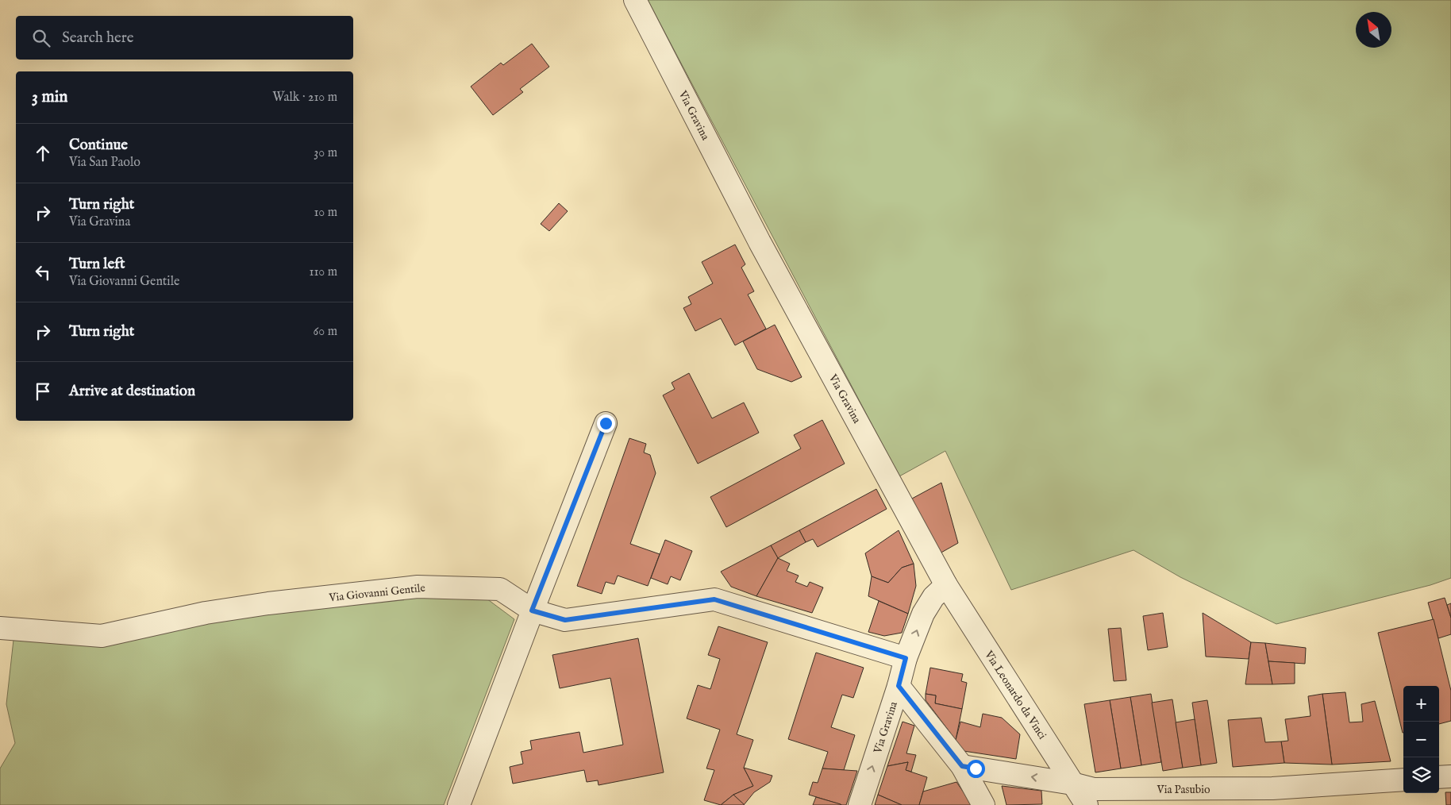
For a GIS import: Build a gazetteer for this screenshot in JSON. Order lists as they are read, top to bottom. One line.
{"streets":{"street":["Via Gravina","Via Giovanni Gentile","Via Leonardo da Vinci","Via Pasubio"]},"crossings":[["Via Gravina","Via Giovanni Gentile"],["Via Gravina","Via Leonardo da Vinci"],["Via Leonardo da Vinci","Via Pasubio"]],"north":"top left","page":{"search":"Search here","heading":["3 min","Walk · 210 m"],"list":[["Continue","Via San Paolo","30 m"],["Turn right","Via Gravina","10 m"],["Turn left","Via Giovanni Gentile","110 m"],["Turn right","60 m"],"Arrive at destination"],"map_buttons":["+","−"]}}
